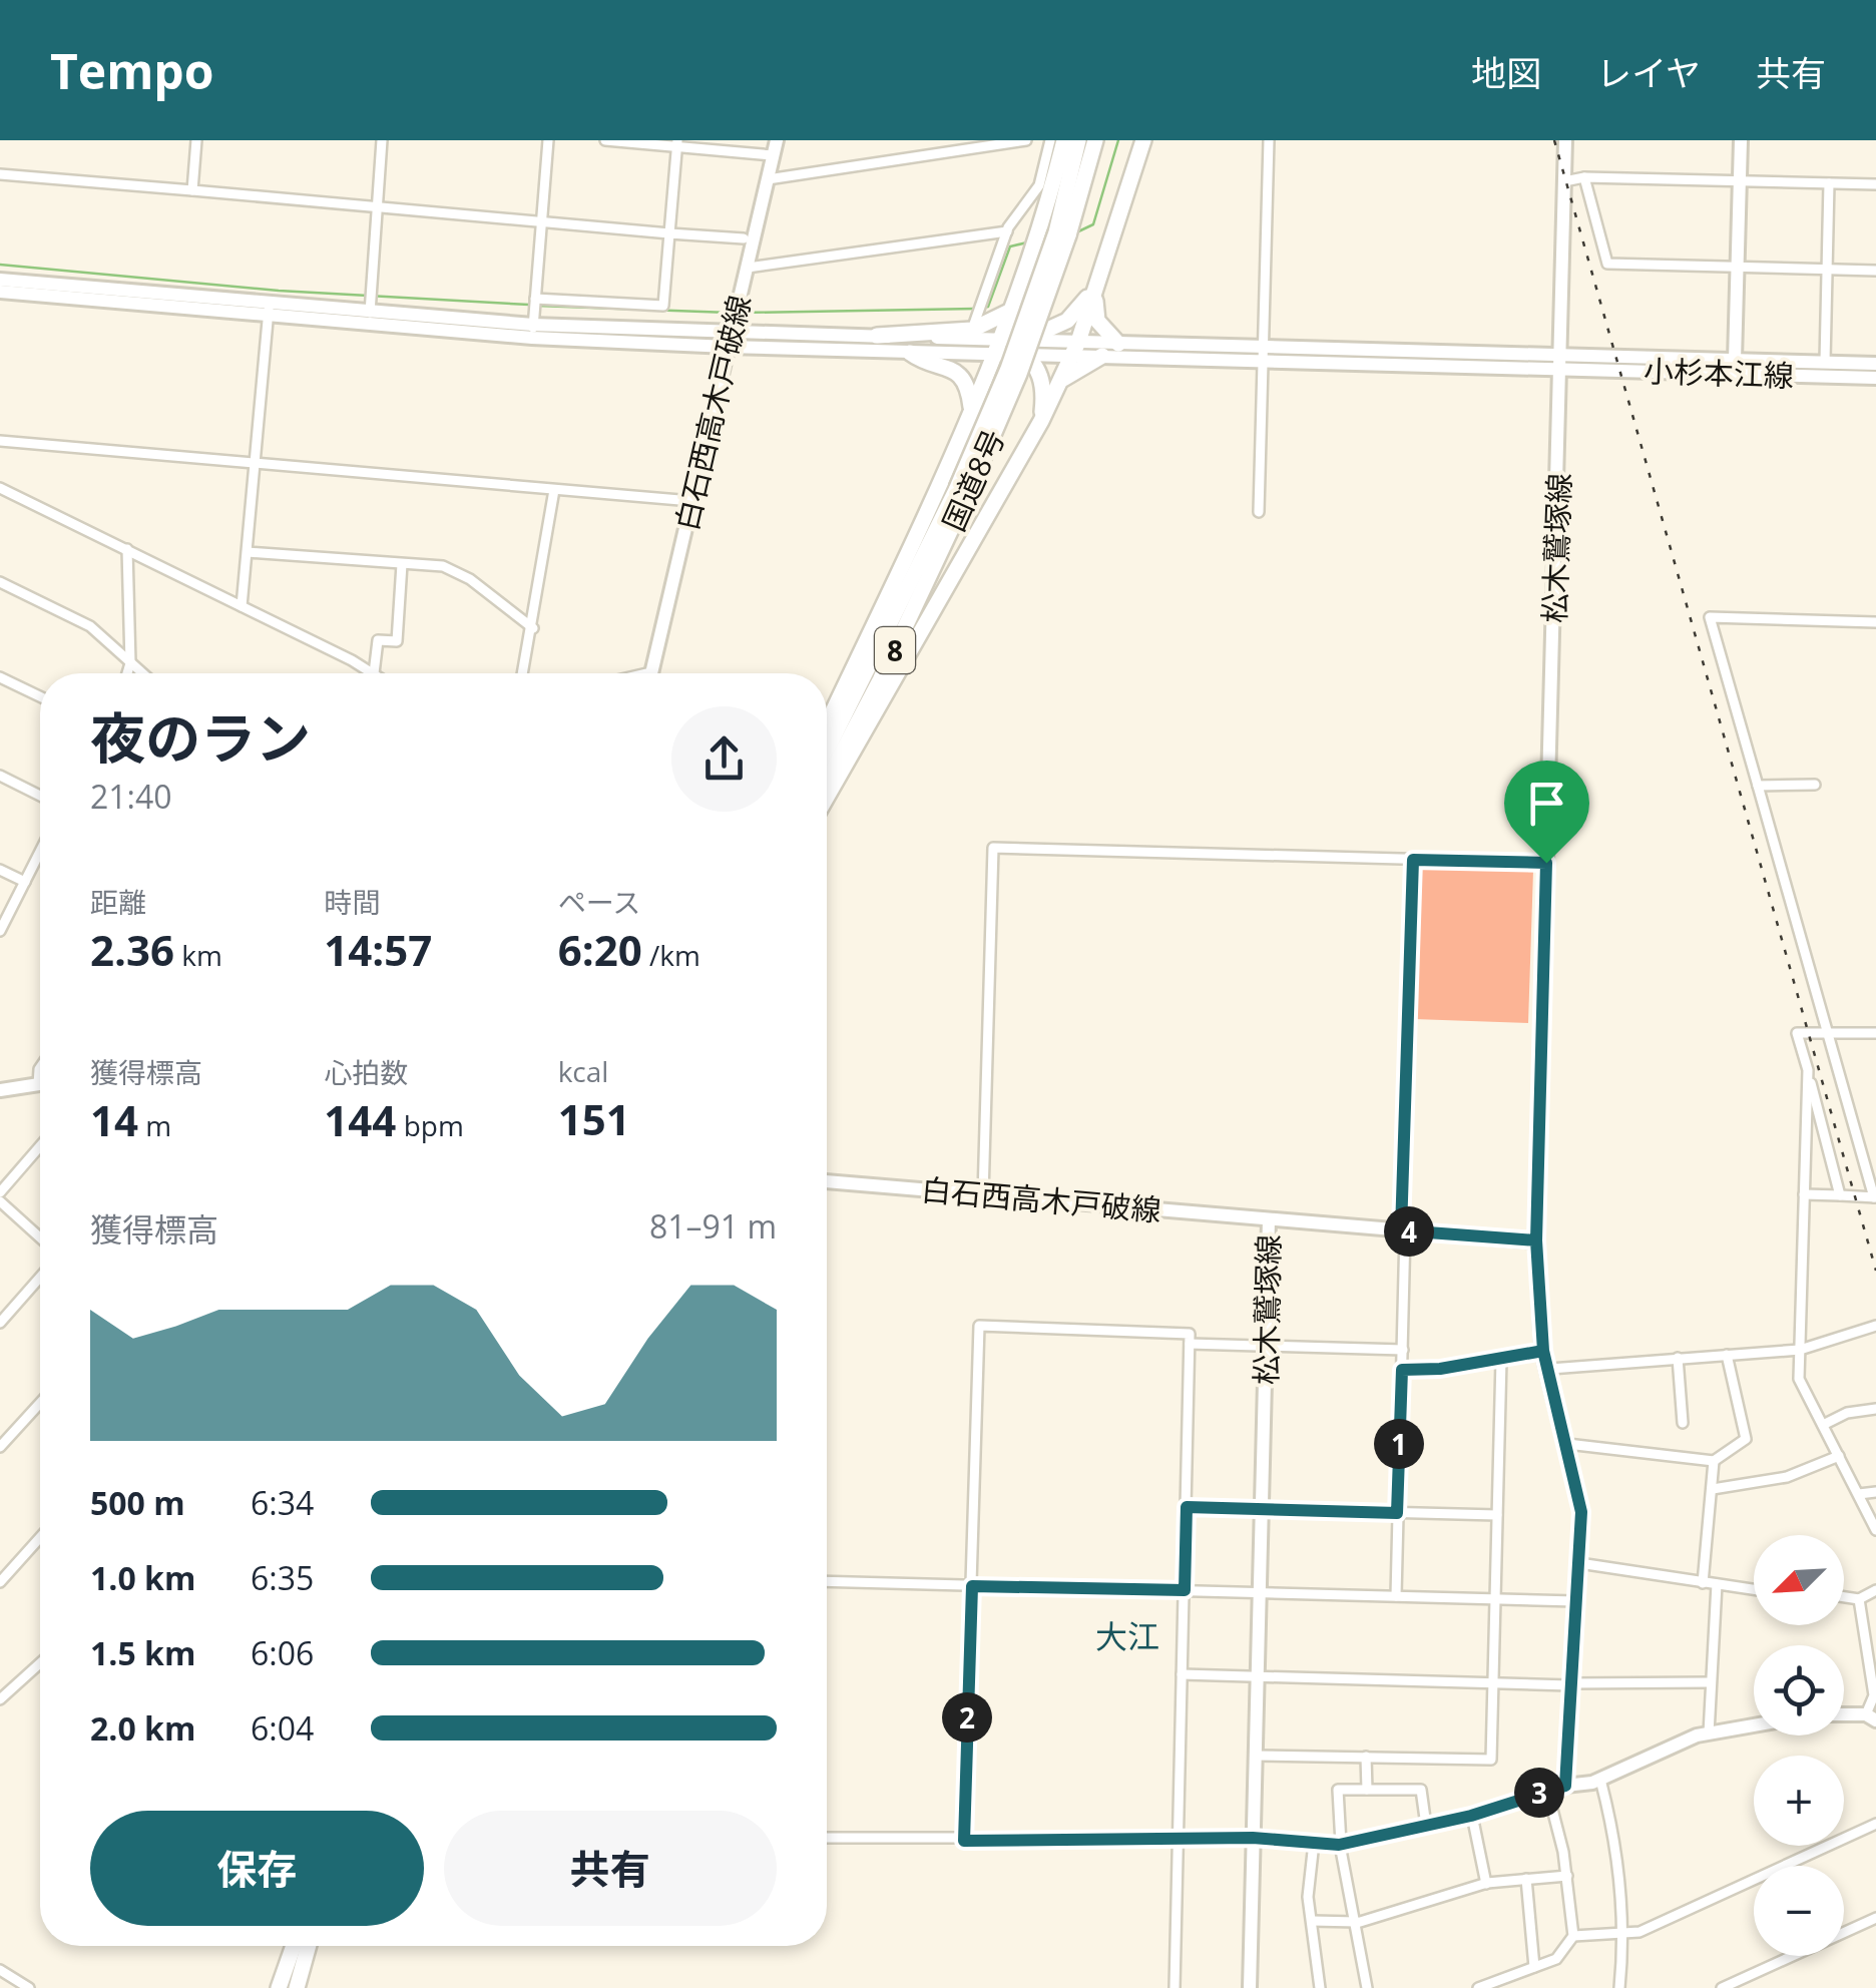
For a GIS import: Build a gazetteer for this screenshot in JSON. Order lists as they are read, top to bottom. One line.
{"streets":{"highway":["国道8号","8"],"main road":["小杉本江線","白石西高木戸破線","松木鷲塚線"]},"crossings":[["小杉本江線","松木鷲塚線"],["白石西高木戸破線","松木鷲塚線"]],"districts":["大江"],"north":"bottom left","page":{"header":"Tempo","nav":["地図","レイヤ","共有"],"heading":["夜のラン","21:40"],"stats":[["距離","2.36 km"],["時間","14:57"],["ペース","6:20 /km"],["獲得標高","14 m"],["心拍数","144 bpm"],["kcal","151"]],"chart":["獲得標高","81–91 m"],"pins":["4","1","2","3"],"list":[{"name":"500 m","note":"6:34"},{"name":"1.0 km","note":"6:35"},{"name":"1.5 km","note":"6:06"},{"name":"2.0 km","note":"6:04"}],"map_buttons":["+","−"],"buttons":["保存","共有"]}}
